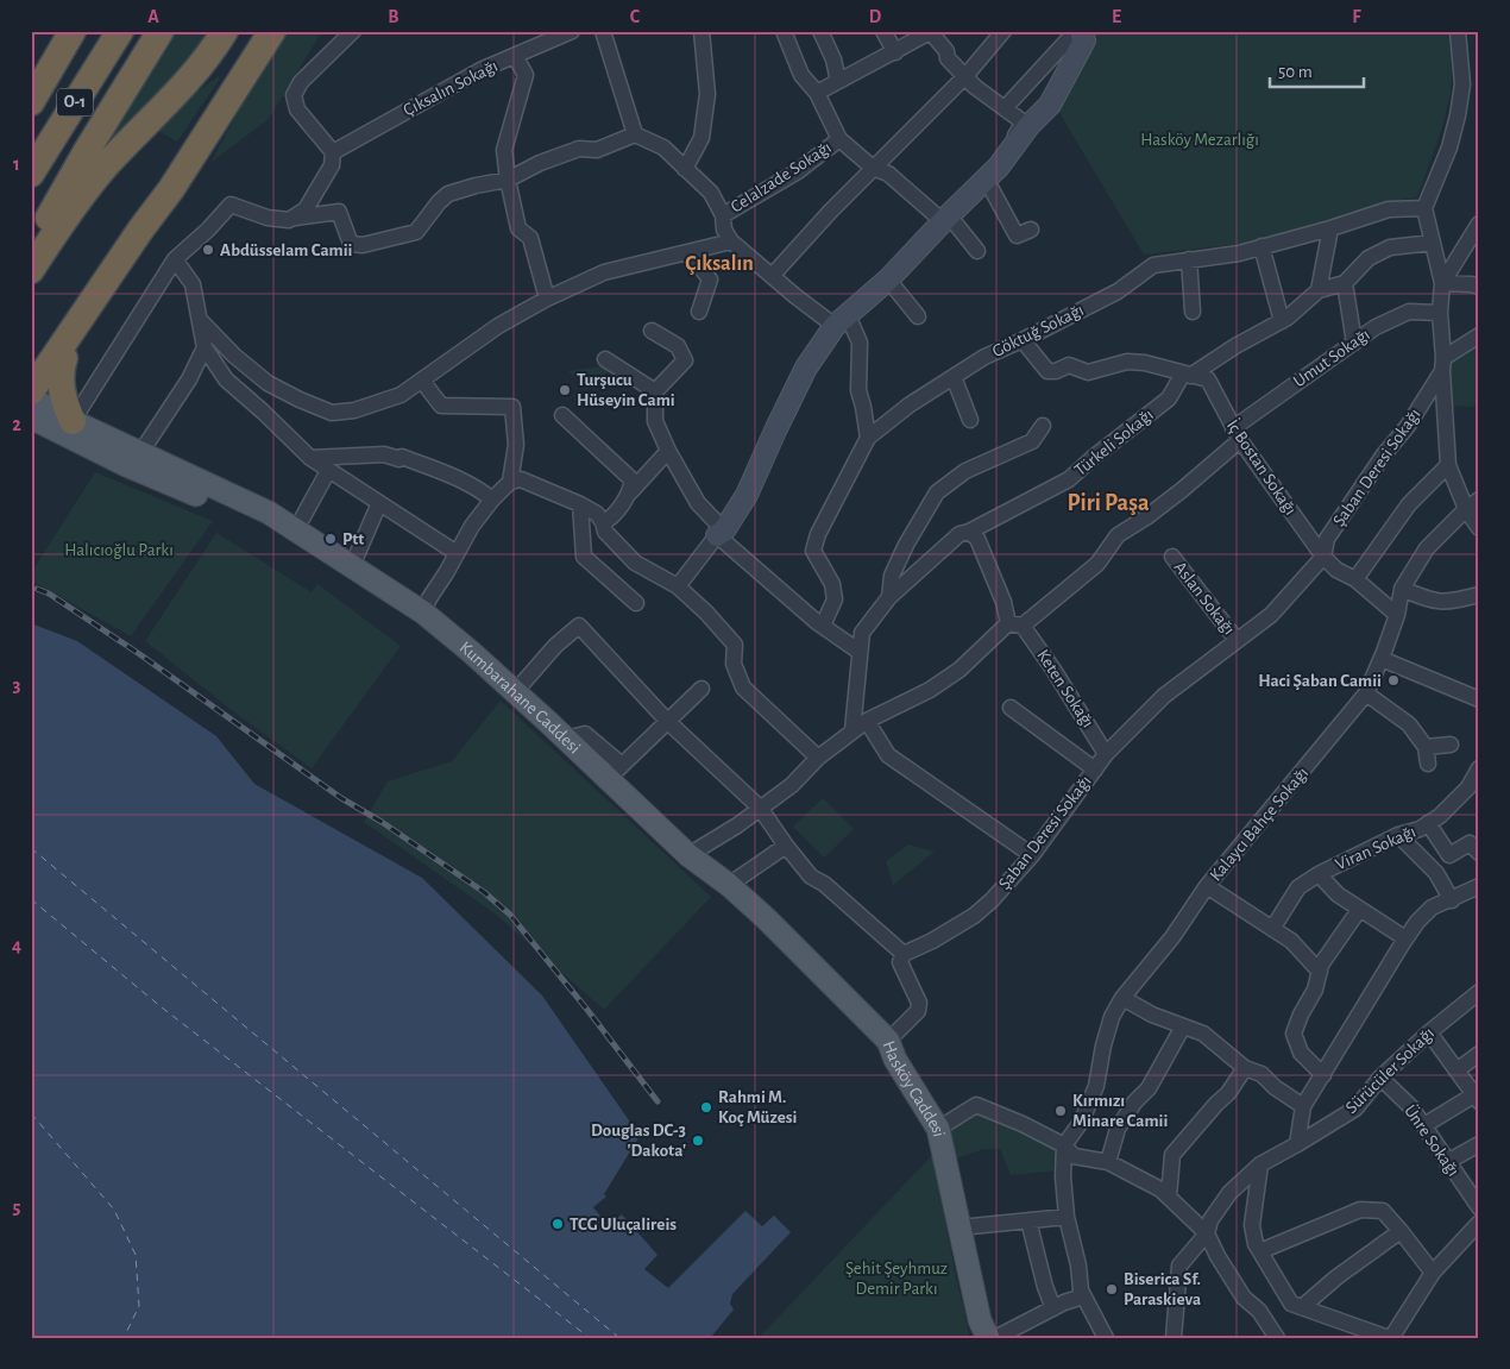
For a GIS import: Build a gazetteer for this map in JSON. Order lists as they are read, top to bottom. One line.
{"streets":{"highway":["O-1"],"main road":["Kumbarahane Caddesi","Hasköy Caddesi"],"street":["Çıksalın Sokağı","Celalzade Sokağı","Göktuğ Sokağı","Umut Sokağı","Türkeli Sokağı","İç Bostan Sokağı","Şaban Deresi Sokağı","Aslan Sokağı","Keten Sokağı","Kalaycı Bahçe Sokağı","Viran Sokağı","Sürücüler Sokağı","Ünre Sokağı"]},"crossings":[["Göktuğ Sokağı","İç Bostan Sokağı"],["Umut Sokağı","Türkeli Sokağı"],["Umut Sokağı","İç Bostan Sokağı"],["Umut Sokağı","Keten Sokağı"],["Umut Sokağı","Kumbarahane Caddesi"],["Türkeli Sokağı","İç Bostan Sokağı"],["Türkeli Sokağı","Keten Sokağı"],["İç Bostan Sokağı","Şaban Deresi Sokağı"],["İç Bostan Sokağı","Kalaycı Bahçe Sokağı"],["Şaban Deresi Sokağı","Aslan Sokağı"],["Şaban Deresi Sokağı","Keten Sokağı"],["Kumbarahane Caddesi","Hasköy Caddesi"],["Sürücüler Sokağı","Ünre Sokağı"]],"districts":["Çıksalın","Piri Paşa"],"parks":["Hasköy Mezarlığı","Halıcıoğlu Parkı","Şehit Şeyhmuz Demir Parkı"],"places":["Abdüsselam Camii","Turşucu Hüseyin Cami","Ptt","Haci Şaban Camii","Rahmi M. Koç Müzesi","Kırmızı Minare Camii","Douglas DC-3 'Dakota'","TCG Uluçalireis","Biserica Sf. Paraskieva"],"scale_bar":"50 m","grid":{"columns":["A","B","C","D","E","F"],"rows":["1","2","3","4","5"]}}
